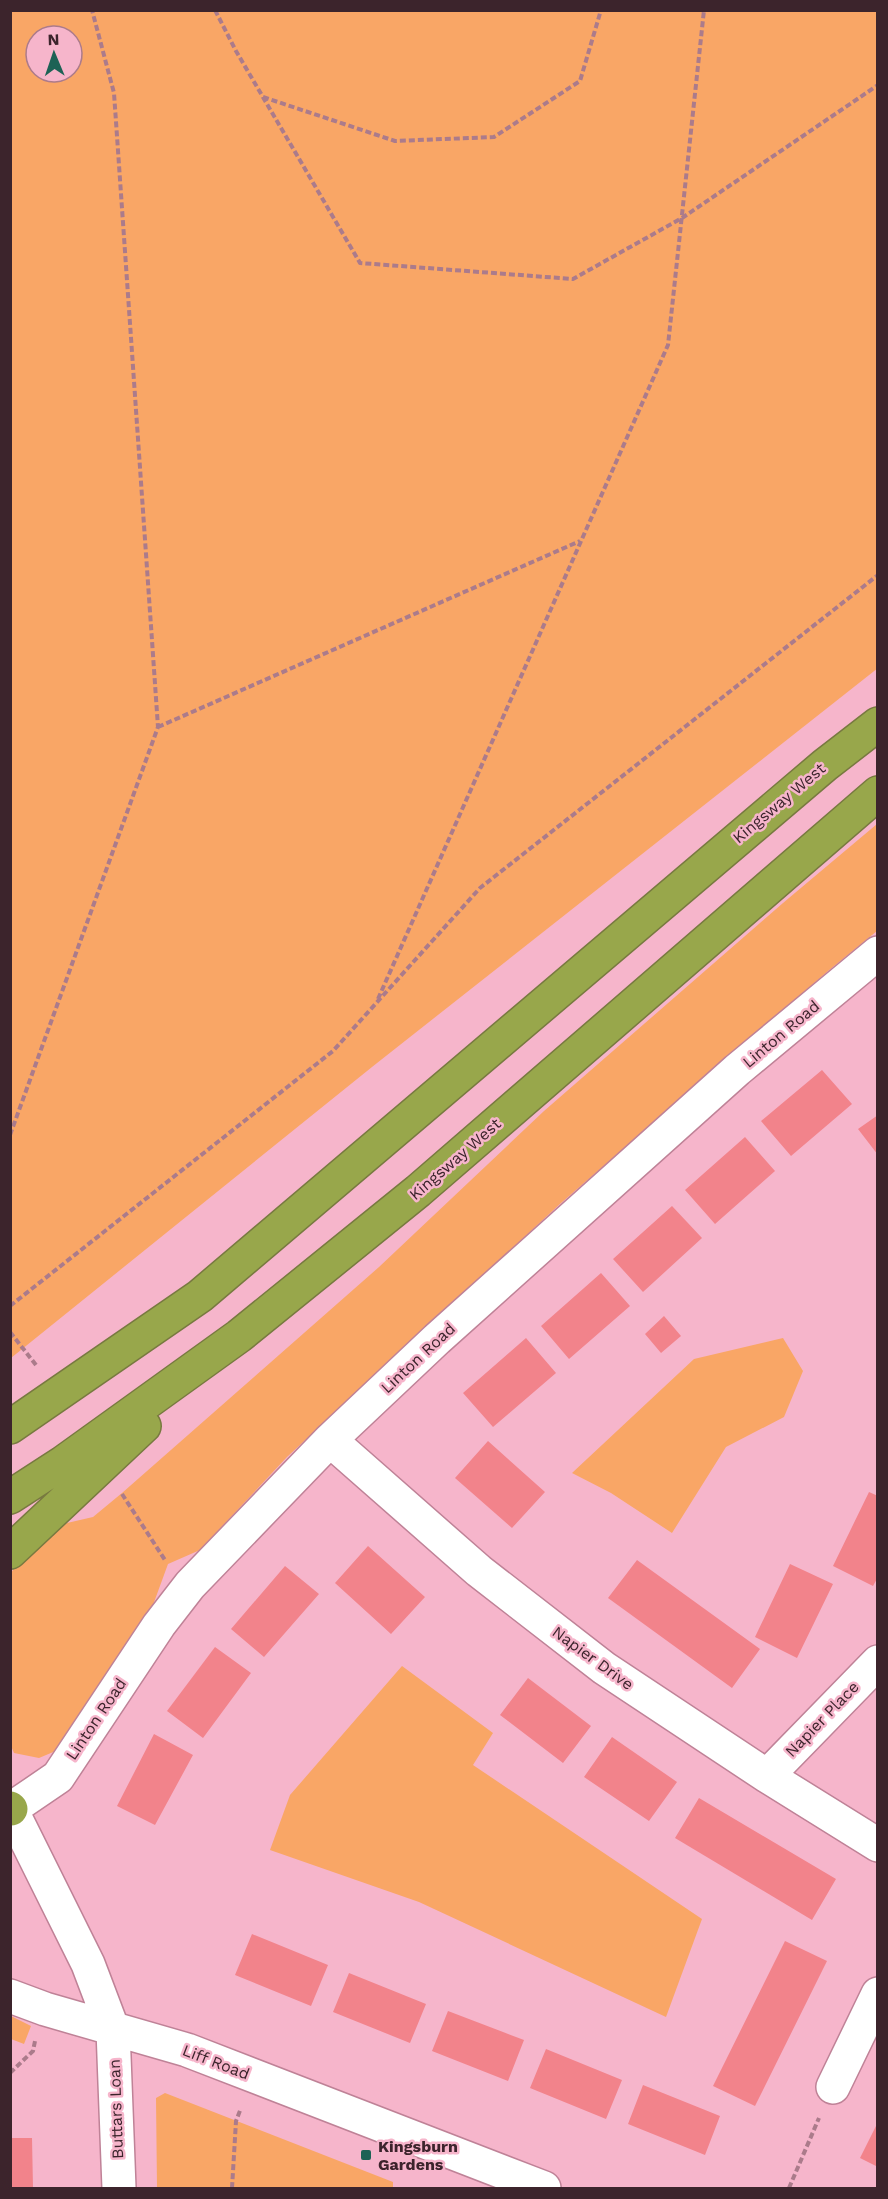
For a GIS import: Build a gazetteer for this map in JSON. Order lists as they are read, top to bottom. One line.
{"streets":{"highway":["Kingsway West"],"street":["Linton Road","Napier Drive","Napier Place","Liff Road","Buttars Loan"]},"crossings":[["Linton Road","Napier Drive"],["Napier Drive","Napier Place"],["Liff Road","Buttars Loan"]],"places":{"transit":["Kingsburn Gardens"]},"north":"top"}
